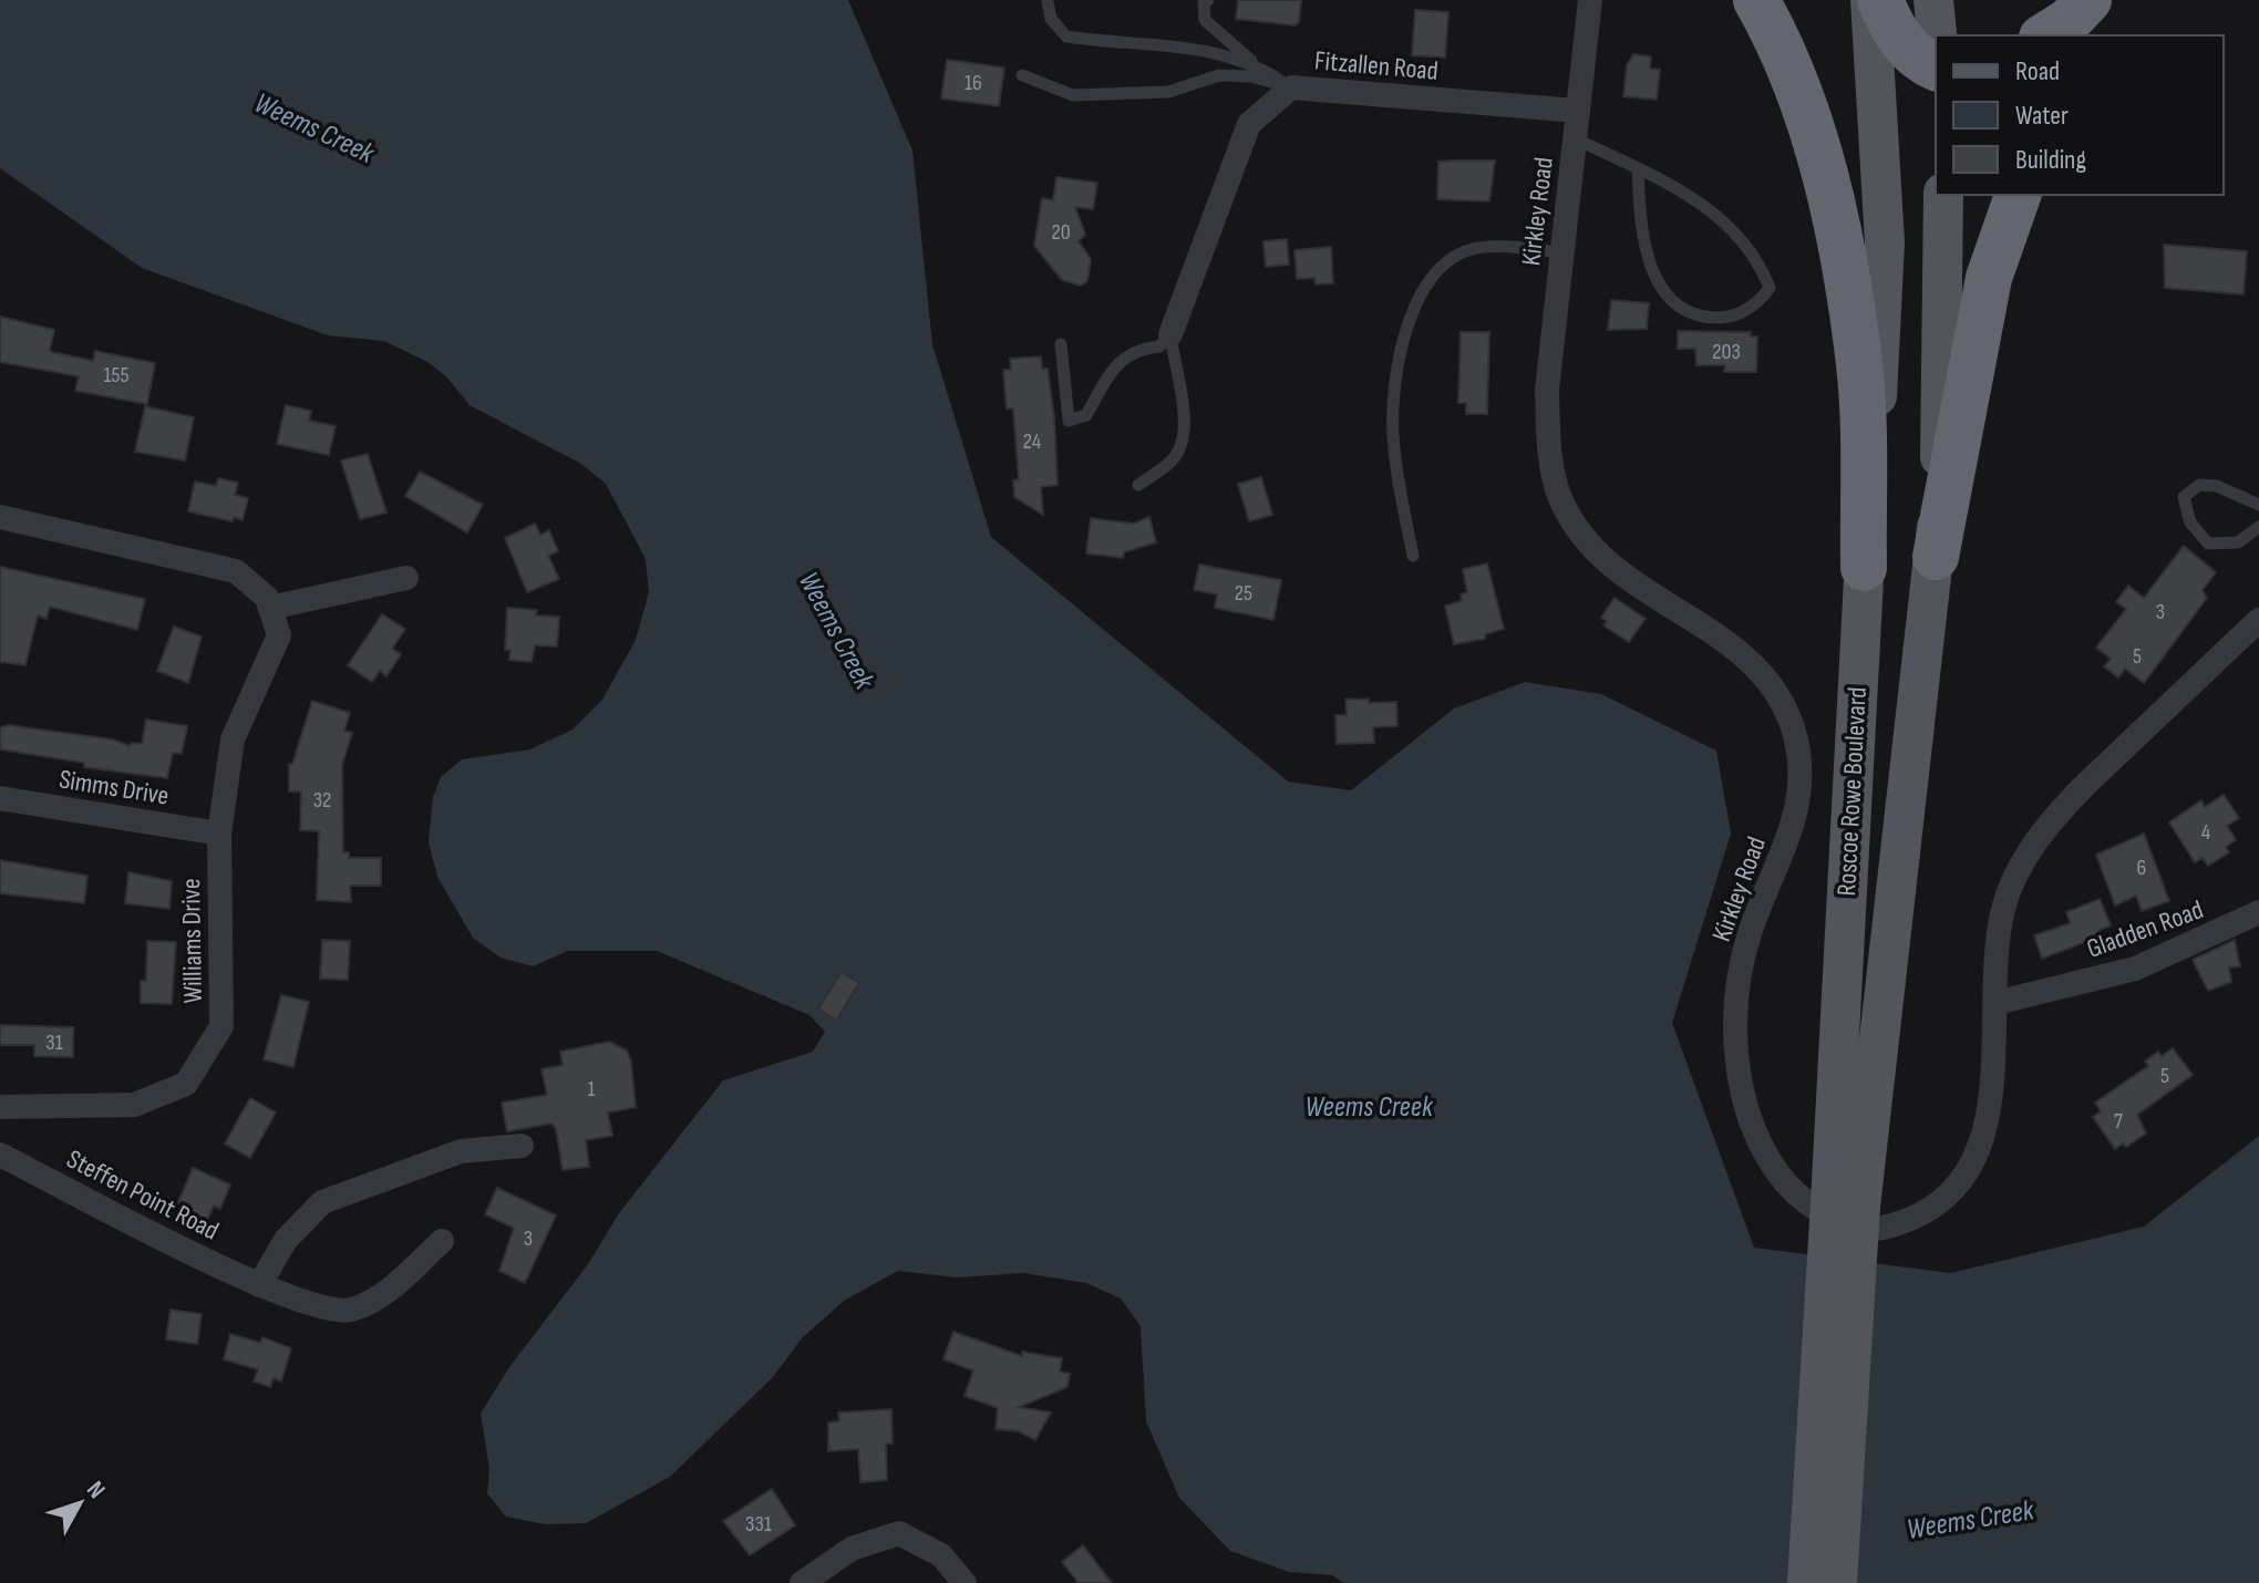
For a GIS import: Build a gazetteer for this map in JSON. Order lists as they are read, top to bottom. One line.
{"streets":{"main road":["Roscoe Rowe Boulevard"],"street":["Fitzallen Road","Kirkley Road","Simms Drive","Gladden Road","Williams Drive","Steffen Point Road"]},"crossings":[["Fitzallen Road","Kirkley Road"],["Kirkley Road","Gladden Road"],["Simms Drive","Williams Drive"]],"water":["Weems Creek"],"house_numbers":["16","20","203","155","24","25","3","5","32","4","6","31","5","1","7","3","331"],"legend":["Road","Water","Building"],"north":"top right"}
